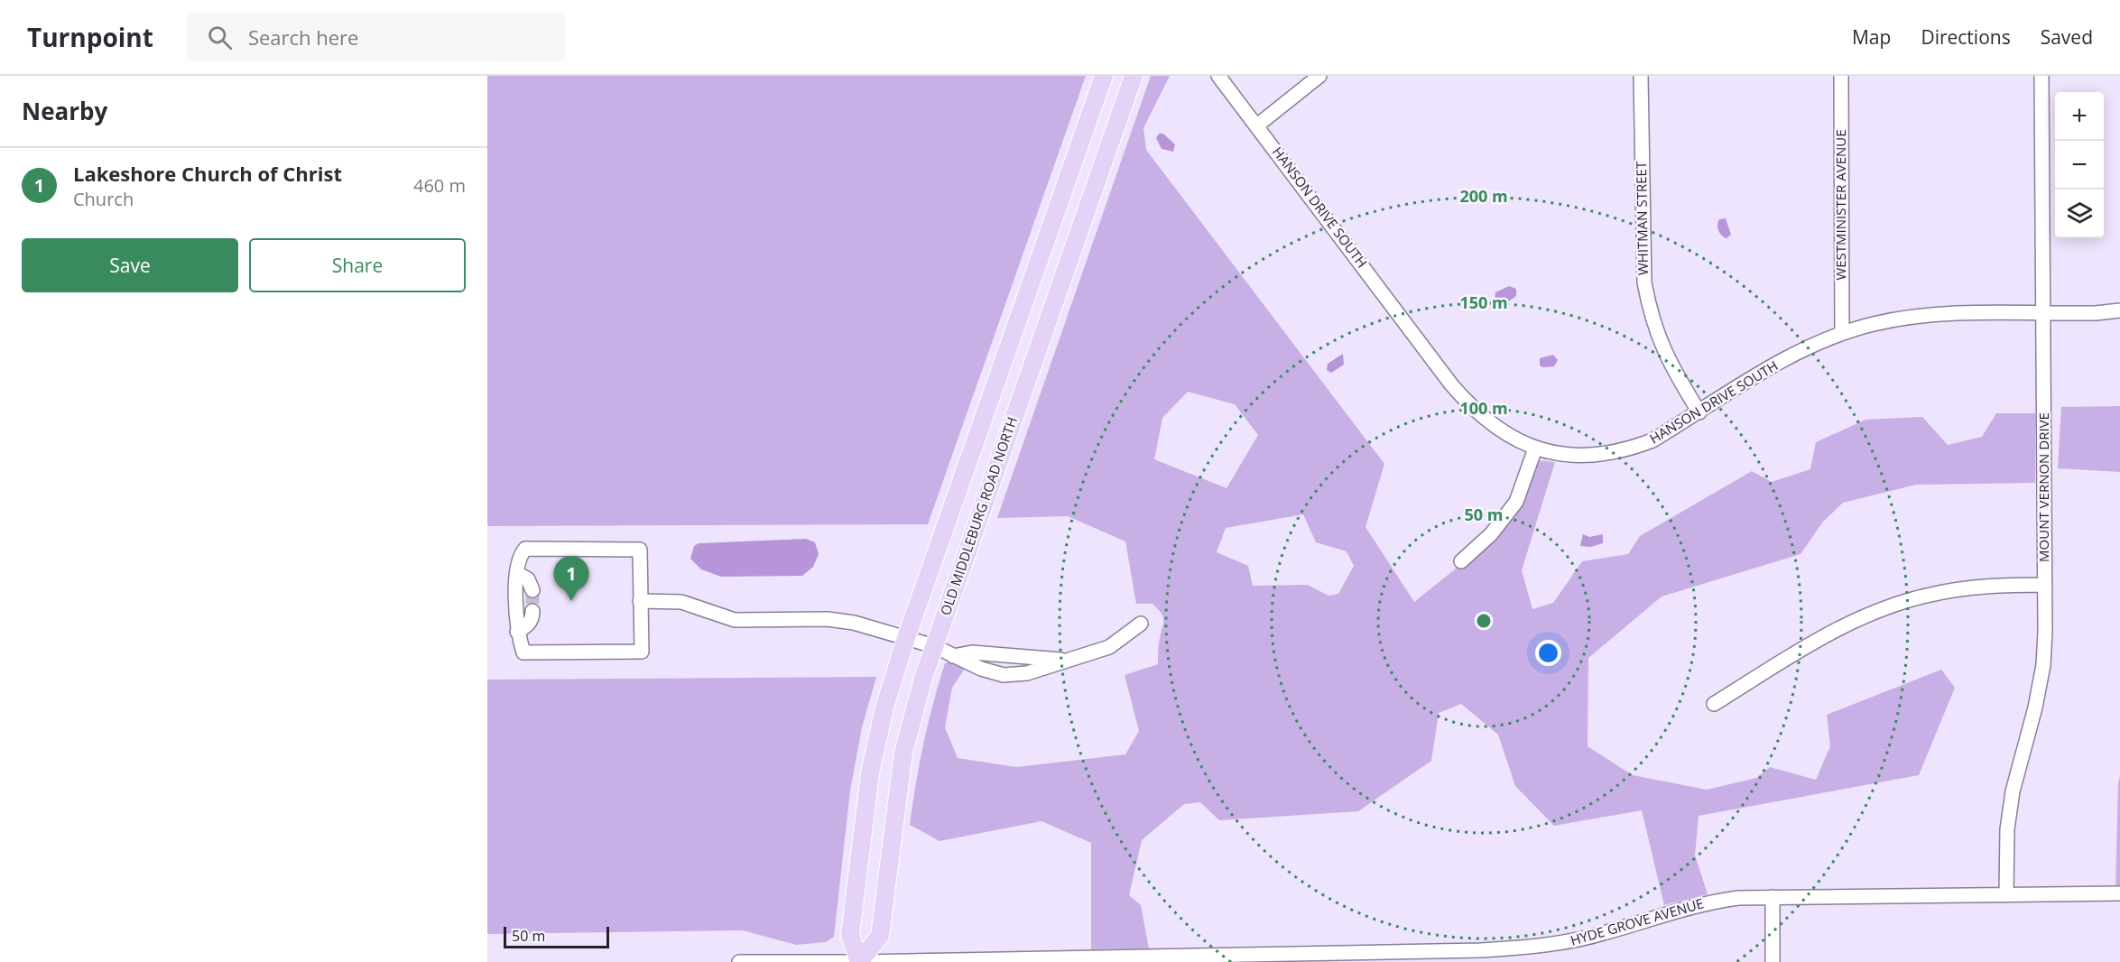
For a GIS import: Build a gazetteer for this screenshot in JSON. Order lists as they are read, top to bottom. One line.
{"streets":{"main road":["OLD MIDDLEBURG ROAD NORTH"],"street":["WESTMINISTER AVENUE","HANSON DRIVE SOUTH","WHITMAN STREET","MOUNT VERNON DRIVE","HYDE GROVE AVENUE"]},"crossings":[["WESTMINISTER AVENUE","HANSON DRIVE SOUTH"],["HANSON DRIVE SOUTH","WHITMAN STREET"],["HANSON DRIVE SOUTH","MOUNT VERNON DRIVE"],["MOUNT VERNON DRIVE","HYDE GROVE AVENUE"],["OLD MIDDLEBURG ROAD NORTH","HYDE GROVE AVENUE"]],"scale_bar":"50 m","page":{"header":"Turnpoint","search":"Search here","nav":["Map","Directions","Saved"],"heading":"Nearby","map_buttons":["+","−"],"list":[{"mark":"1","name":"Lakeshore Church of Christ","note":"Church","value":"460 m"}],"buttons":["Save","Share"],"pins":"1","scale":"50 m"},"rings":["200 m","150 m","100 m","50 m"]}
